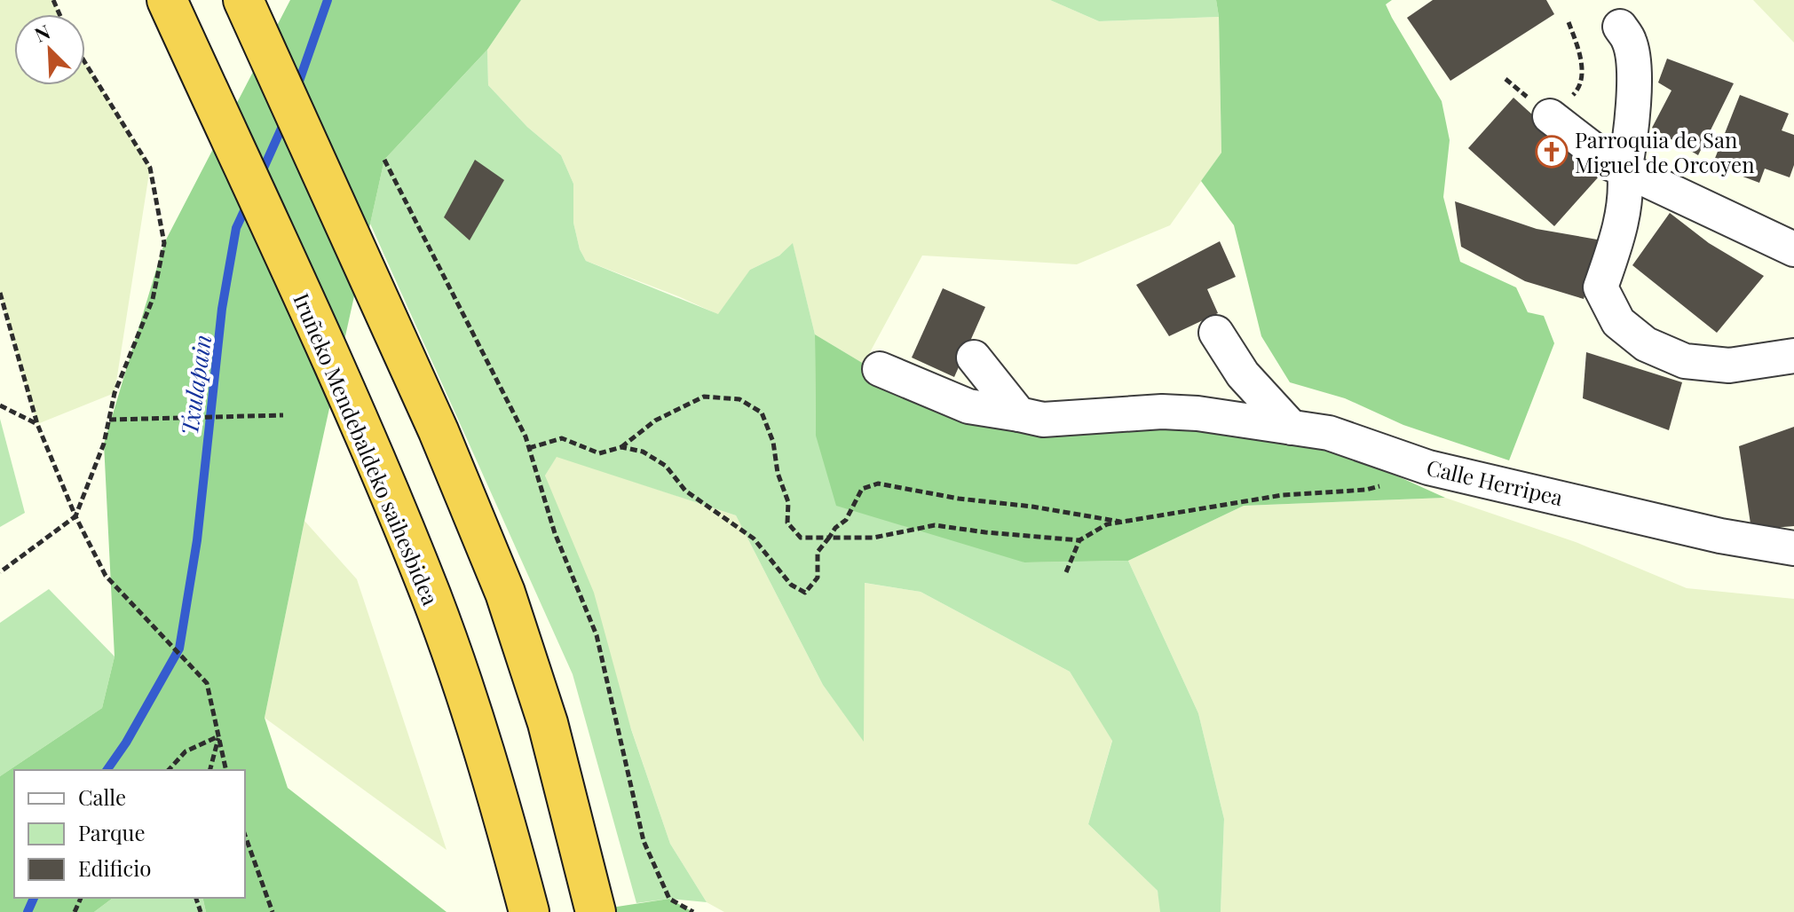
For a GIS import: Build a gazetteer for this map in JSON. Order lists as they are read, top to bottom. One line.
{"streets":{"highway":["Iruñeko Mendebaldeko saihesbidea"],"street":["Calle Herripea"]},"water":["Txulapain"],"places":{"church":["Parroquia de San Miguel de Orcoyen"]},"legend":["Calle","Parque","Edificio"],"north":"top left"}
